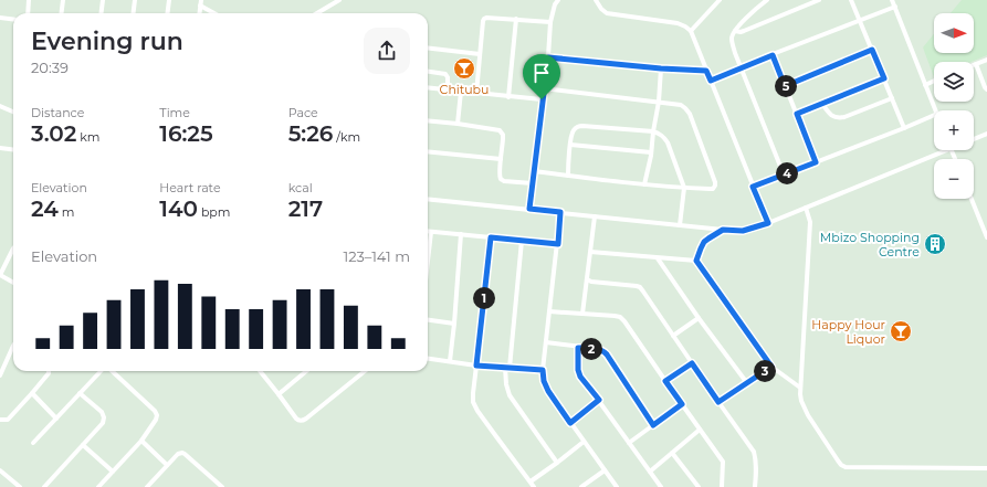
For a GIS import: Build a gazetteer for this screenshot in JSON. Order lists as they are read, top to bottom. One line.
{"places":{"bar":["Chitubu","Happy Hour Liquor"],"building":["Mbizo Shopping Centre"]},"north":"right","page":{"map_buttons":["+","−"],"heading":["Evening run","20:39"],"pins":["5","4","1","2","3"],"stats":[["Distance","3.02 km"],["Time","16:25"],["Pace","5:26 /km"],["Elevation","24 m"],["Heart rate","140 bpm"],["kcal","217"]],"chart":["Elevation","123–141 m"]}}
